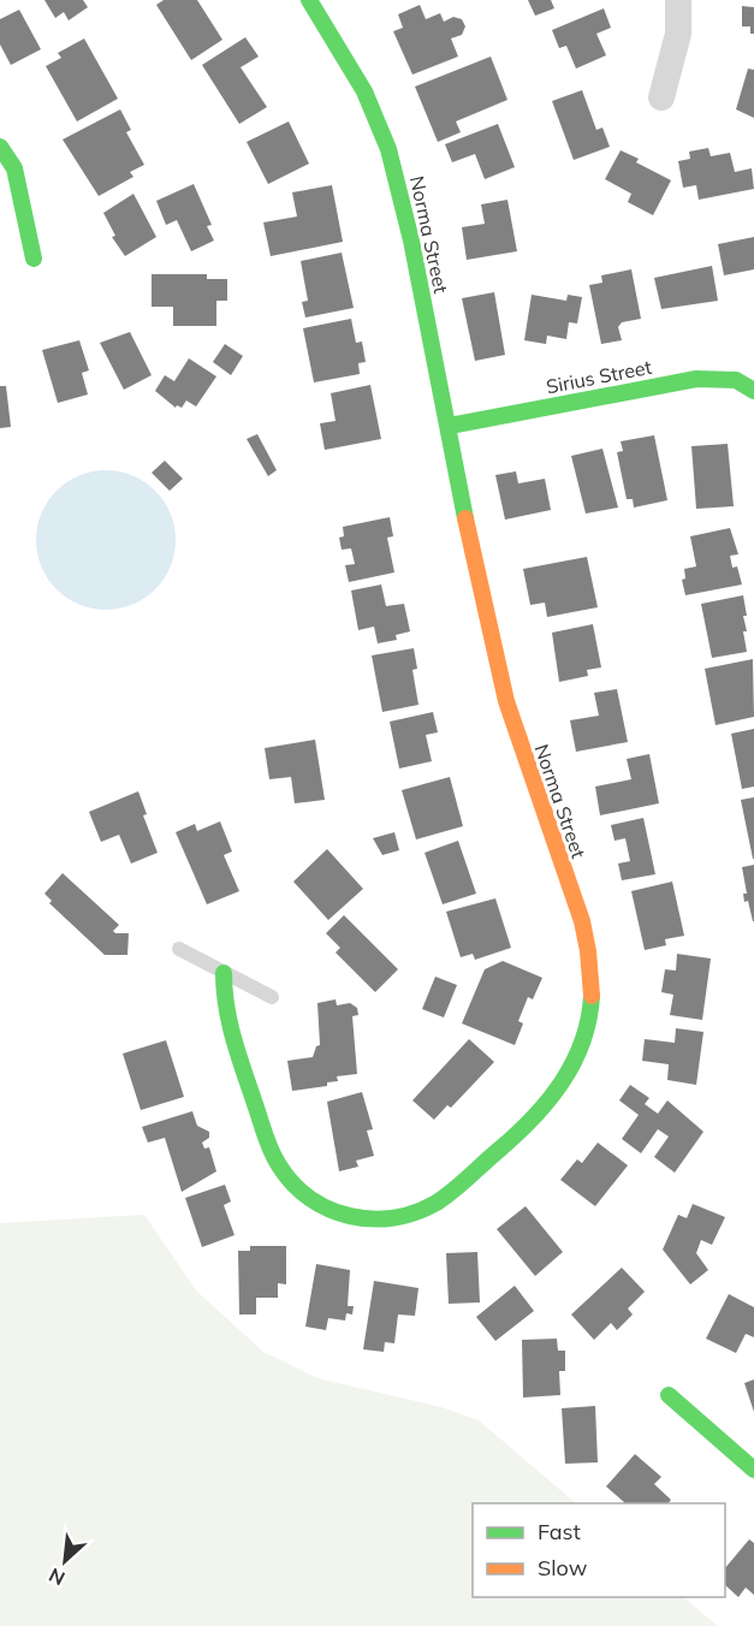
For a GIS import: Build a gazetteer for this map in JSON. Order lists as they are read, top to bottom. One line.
{"streets":{"street":["Norma Street","Sirius Street"]},"crossings":[["Norma Street","Sirius Street"]],"legend":["Fast","Slow"],"north":"bottom left"}
